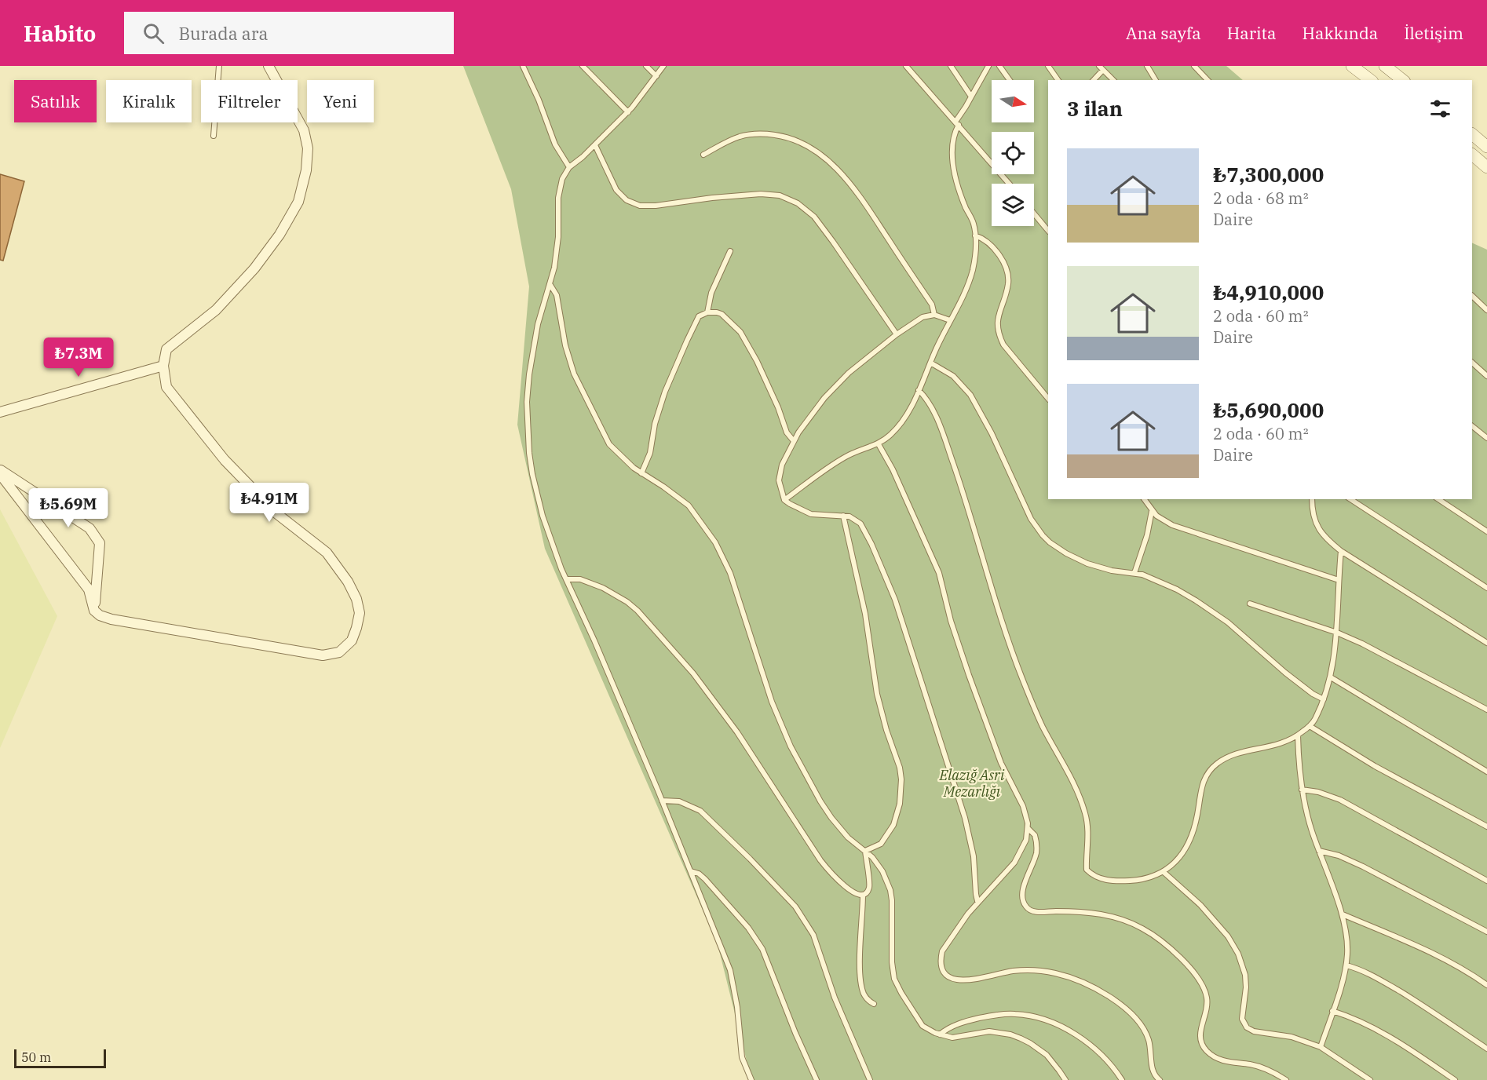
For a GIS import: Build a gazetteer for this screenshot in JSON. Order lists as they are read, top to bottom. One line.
{"parks":["Elazığ Asri Mezarlığı"],"scale_bar":"50 m","north":"right","page":{"header":"Habito","search":"Burada ara","nav":["Ana sayfa","Harita","Hakkında","İletişim"],"chip":["Satılık","Kiralık","Filtreler","Yeni"],"heading":"3 ilan","list":[{"name":"₺7,300,000","note":"2 oda · 68 m² · Daire"},{"name":"₺4,910,000","note":"2 oda · 60 m² · Daire"},{"name":"₺5,690,000","note":"2 oda · 60 m² · Daire"}],"price":["₺7.3M","₺4.91M","₺5.69M"],"scale":"50 m"}}
